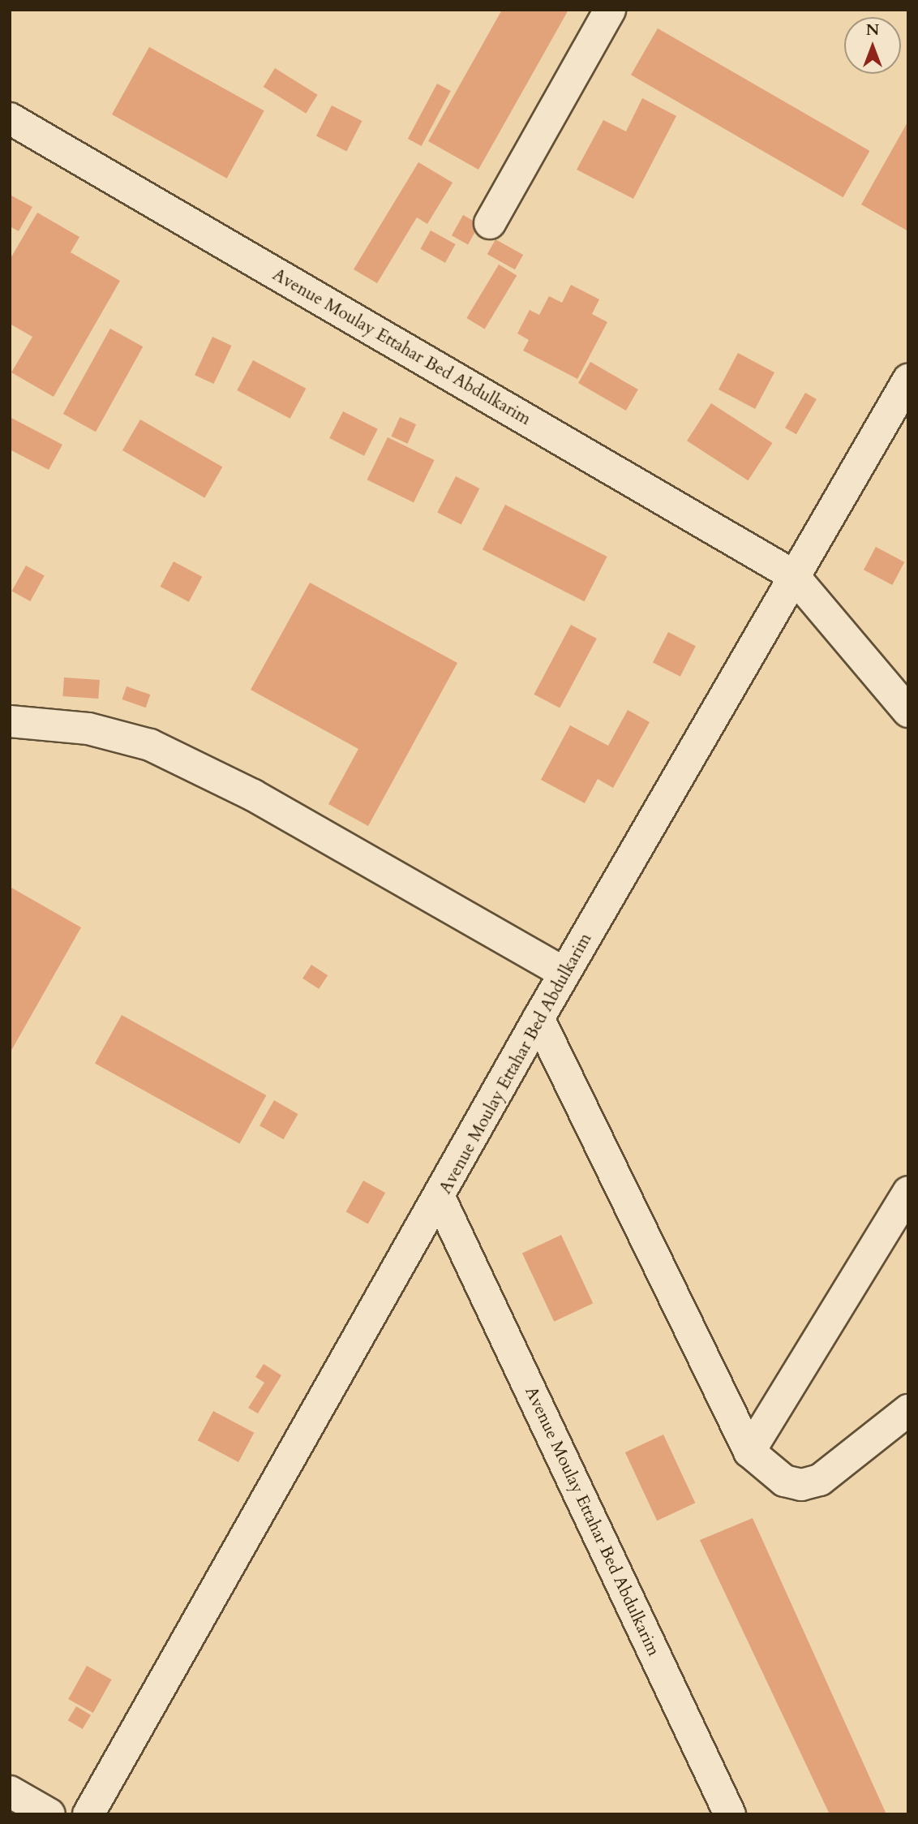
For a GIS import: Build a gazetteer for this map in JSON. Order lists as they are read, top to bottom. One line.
{"streets":{"street":["Avenue Moulay Ettahar Bed Abdulkarim"]},"north":"top"}
